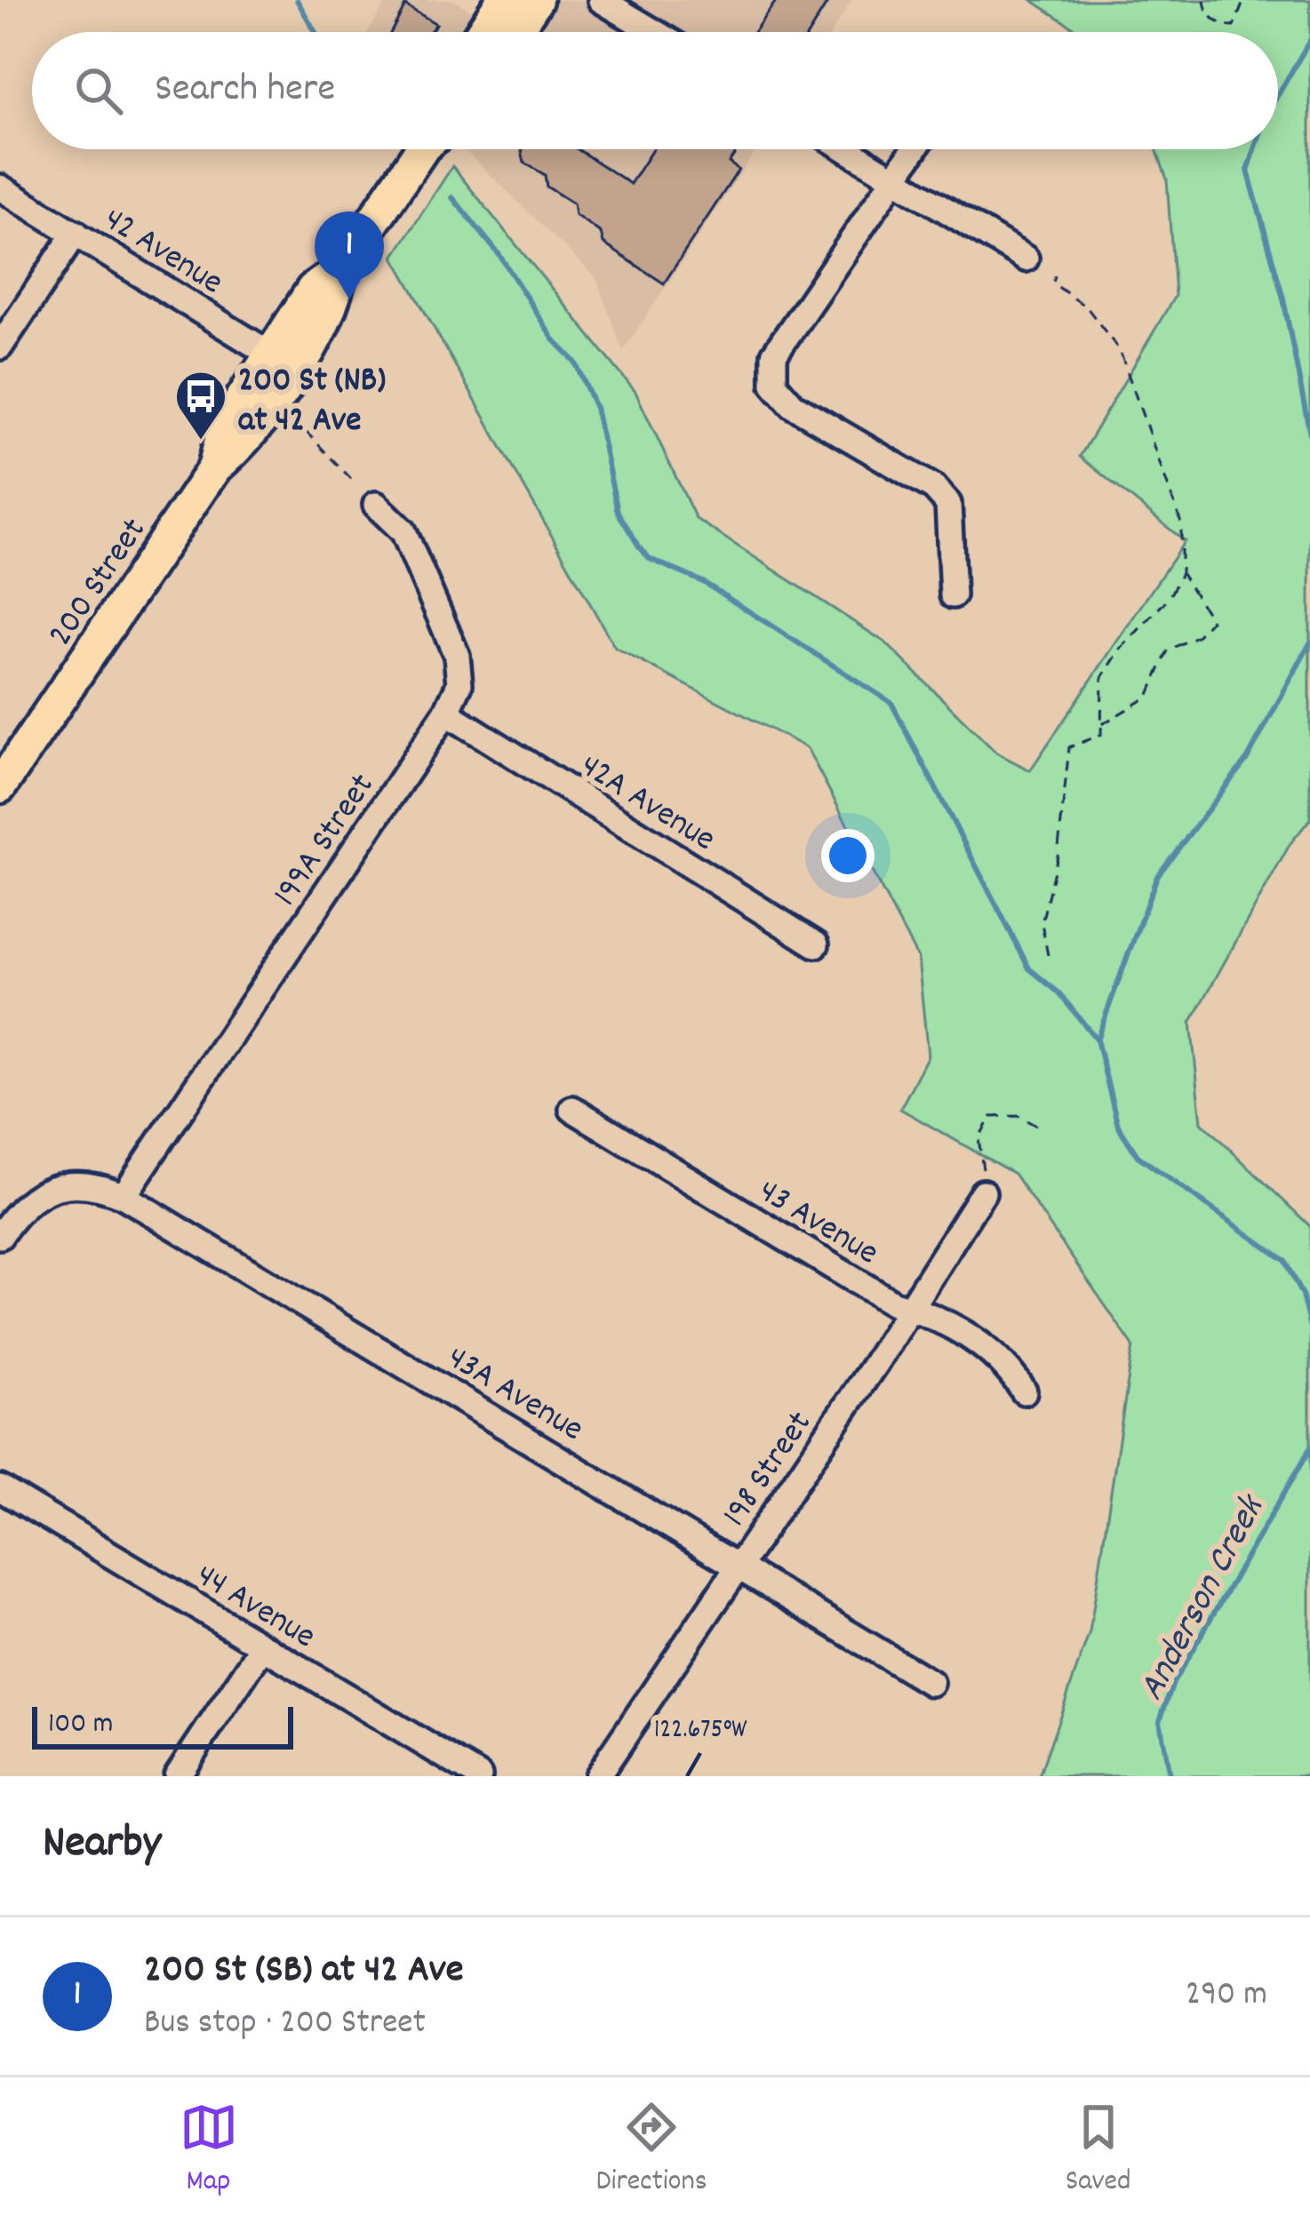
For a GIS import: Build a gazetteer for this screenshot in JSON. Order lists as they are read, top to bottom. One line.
{"streets":{"main road":["200 Street"],"street":["42 Avenue","42A Avenue","199A Street","43 Avenue","43A Avenue","198 Street","44 Avenue"]},"crossings":[["42 Avenue","200 Street"],["42A Avenue","199A Street"],["199A Street","43A Avenue"],["43 Avenue","198 Street"],["43A Avenue","198 Street"]],"water":["Anderson Creek"],"places":{"bus stop":["200 St (NB) at 42 Ave"]},"scale_bar":"100 m","page":{"search":"Search here","pins":"1","scale":"100 m","heading":"Nearby","list":[{"mark":"1","name":"200 St (SB) at 42 Ave","note":"Bus stop · 200 Street","value":"290 m"}],"nav":["Map","Directions","Saved"]},"coordinates":["122.675°W"]}
